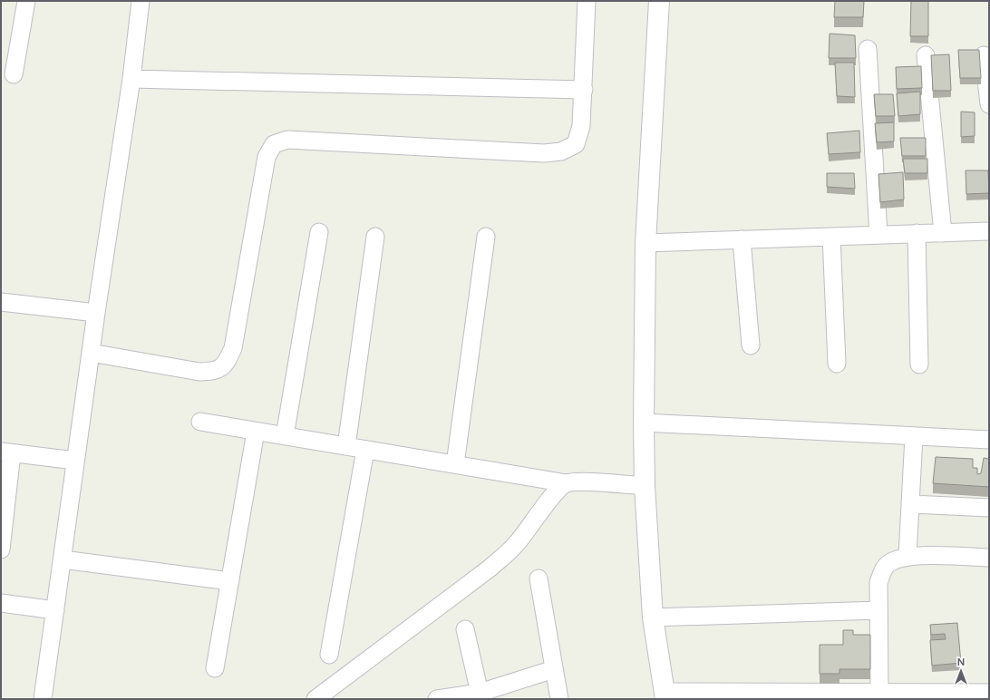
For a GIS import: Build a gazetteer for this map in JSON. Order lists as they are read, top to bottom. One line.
{"north":"top"}
